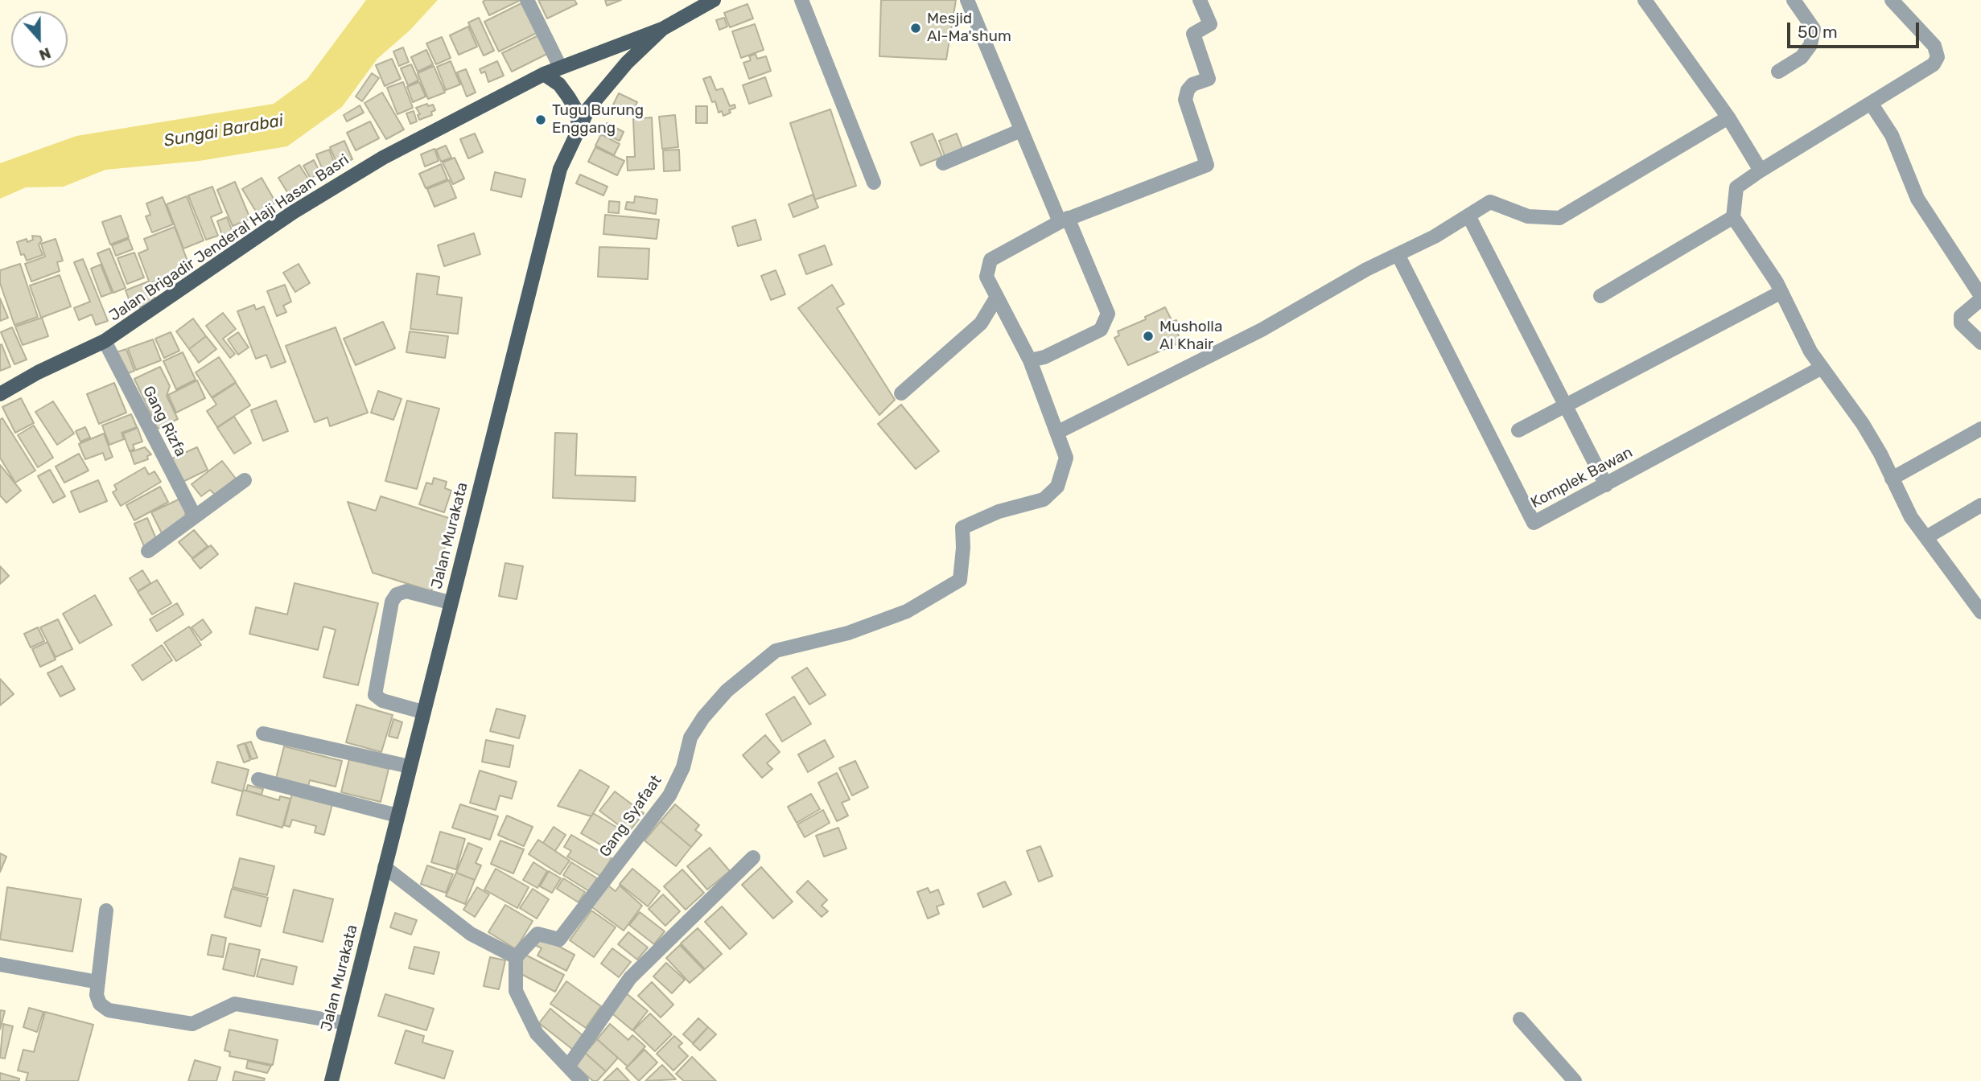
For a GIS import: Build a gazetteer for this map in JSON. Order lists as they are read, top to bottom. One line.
{"streets":{"main road":["Jalan Brigadir Jenderal Haji Hasan Basri","Jalan Murakata"],"street":["Gang Rizfa","Komplek Bawan","Gang Syafaat"]},"crossings":[["Jalan Brigadir Jenderal Haji Hasan Basri","Gang Rizfa"],["Jalan Brigadir Jenderal Haji Hasan Basri","Jalan Murakata"]],"water":["Sungai Barabai"],"places":["Mesjid Al-Ma'shum","Tugu Burung Enggang","Musholla Al Khair"],"scale_bar":"50 m","north":"bottom"}
